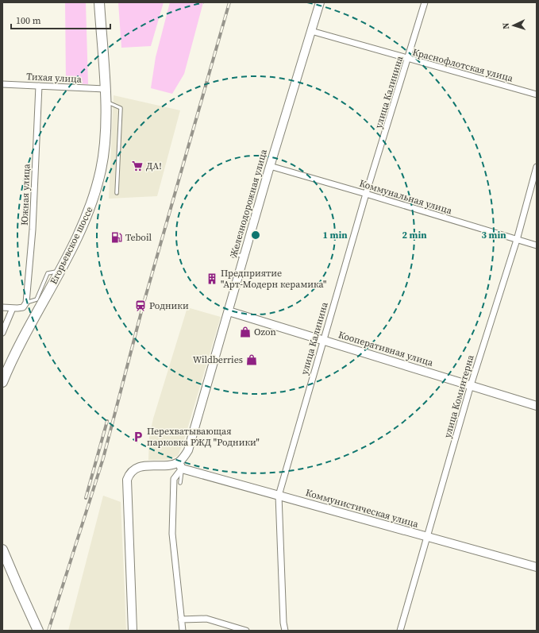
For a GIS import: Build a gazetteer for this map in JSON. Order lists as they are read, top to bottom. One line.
{"streets":{"main road":["Железнодорожная улица","Егорьевское шоссе","Кооперативная улица","Коммунистическая улица"],"street":["Краснофлотская улица","Тихая улица","улица Калинина","Южная улица","Коммунальная улица","улица Коминтерна"]},"crossings":[["Краснофлотская улица","улица Калинина"],["Краснофлотская улица","Железнодорожная улица"],["Тихая улица","Южная улица"],["Тихая улица","Егорьевское шоссе"],["улица Калинина","Коммунальная улица"],["улица Калинина","Кооперативная улица"],["улица Калинина","Коммунистическая улица"],["Коммунальная улица","Железнодорожная улица"],["Коммунальная улица","улица Коминтерна"],["Железнодорожная улица","Кооперативная улица"],["Железнодорожная улица","Коммунистическая улица"],["Кооперативная улица","улица Коминтерна"],["улица Коминтерна","Коммунистическая улица"]],"places":{"supermarket":["ДА!"],"fuel station":["Teboil"],"building":["Предприятие \"Арт-Модерн керамика\""],"station":["Родники"],"shop":["Ozon","Wildberries"],"parking":["Перехватывающая парковка РЖД \"Родники\""]},"scale_bar":"100 m","north":"left","rings":["1 min","2 min","3 min"]}
